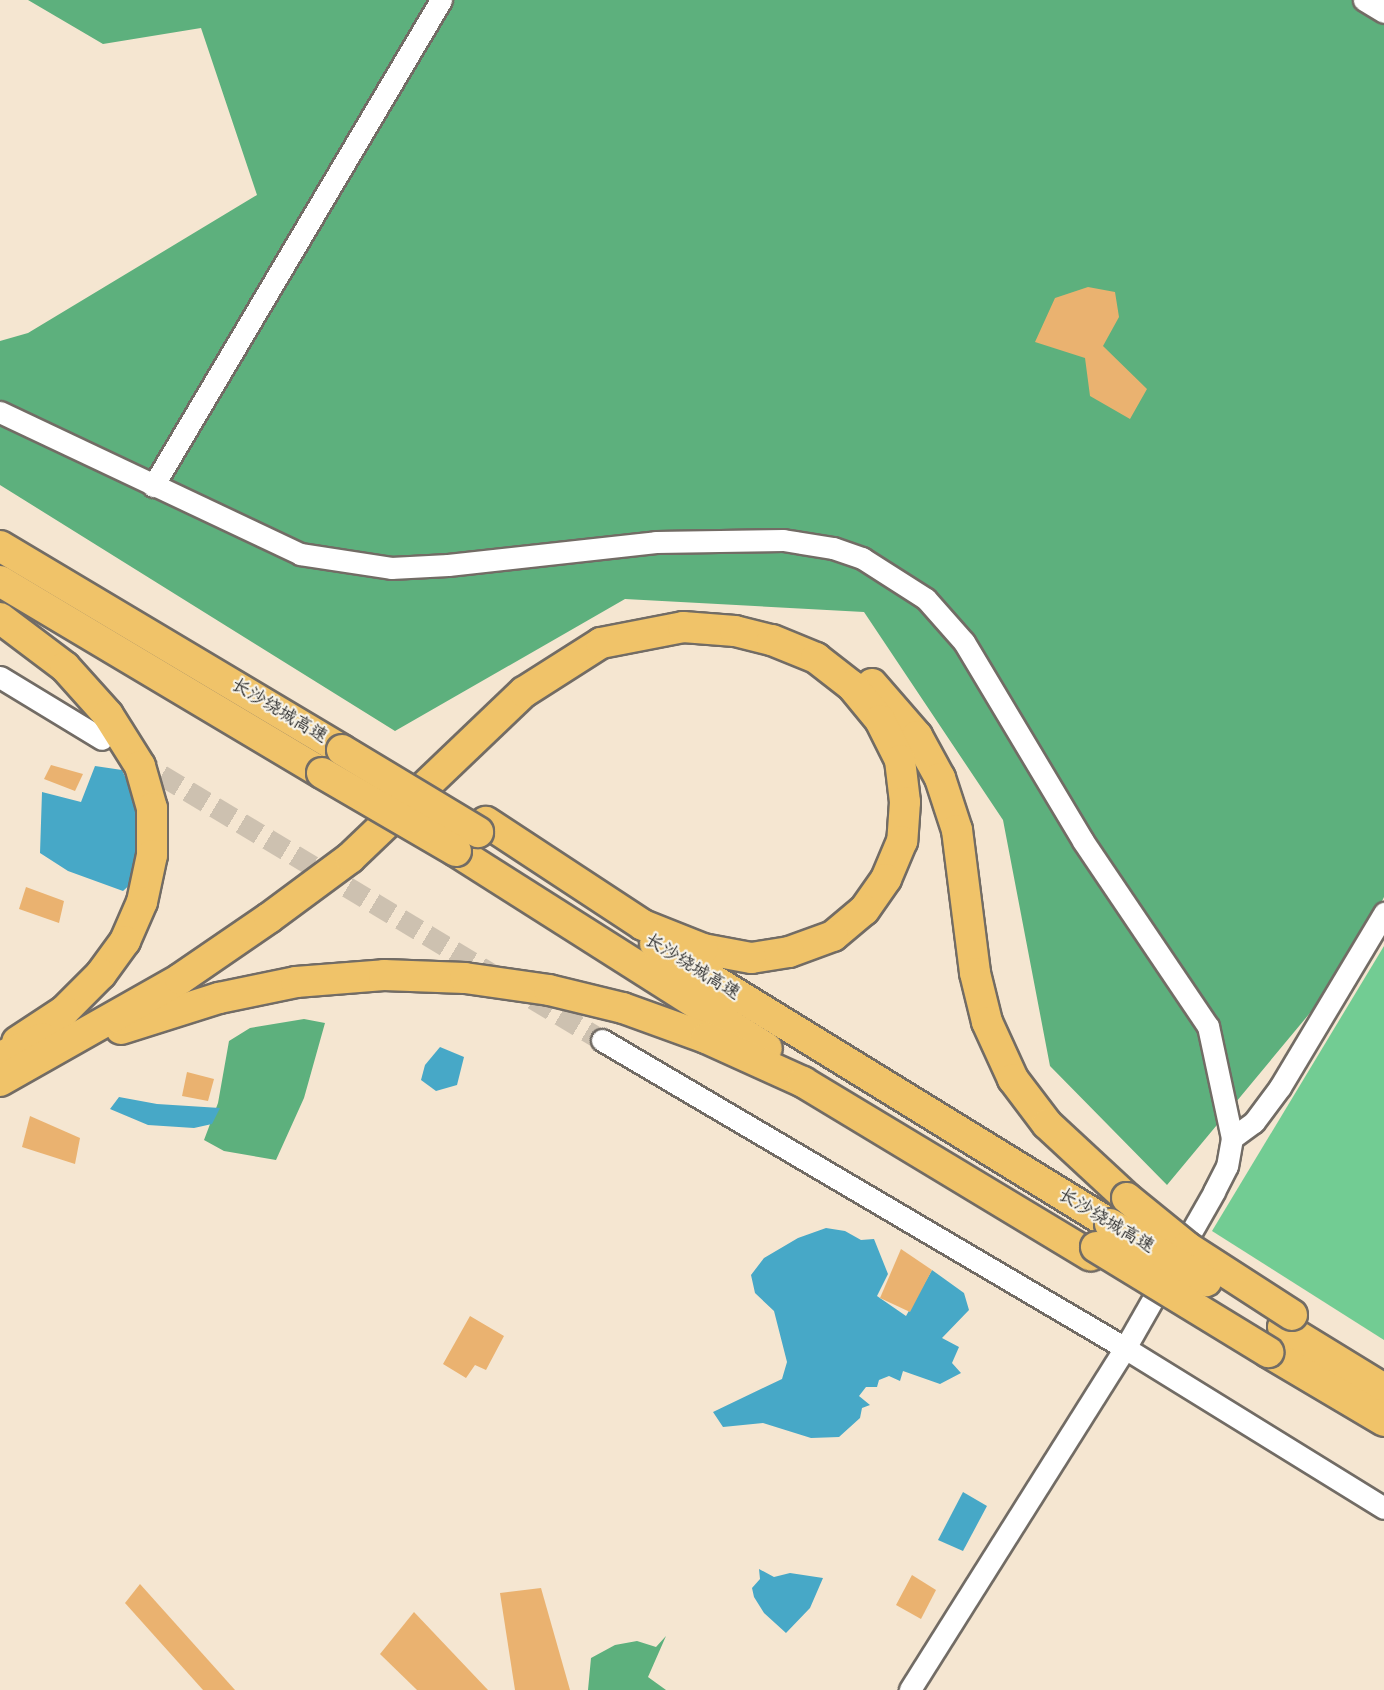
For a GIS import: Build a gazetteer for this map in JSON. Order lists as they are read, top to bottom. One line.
{"streets":{"highway":["长沙绕城高速"]}}
